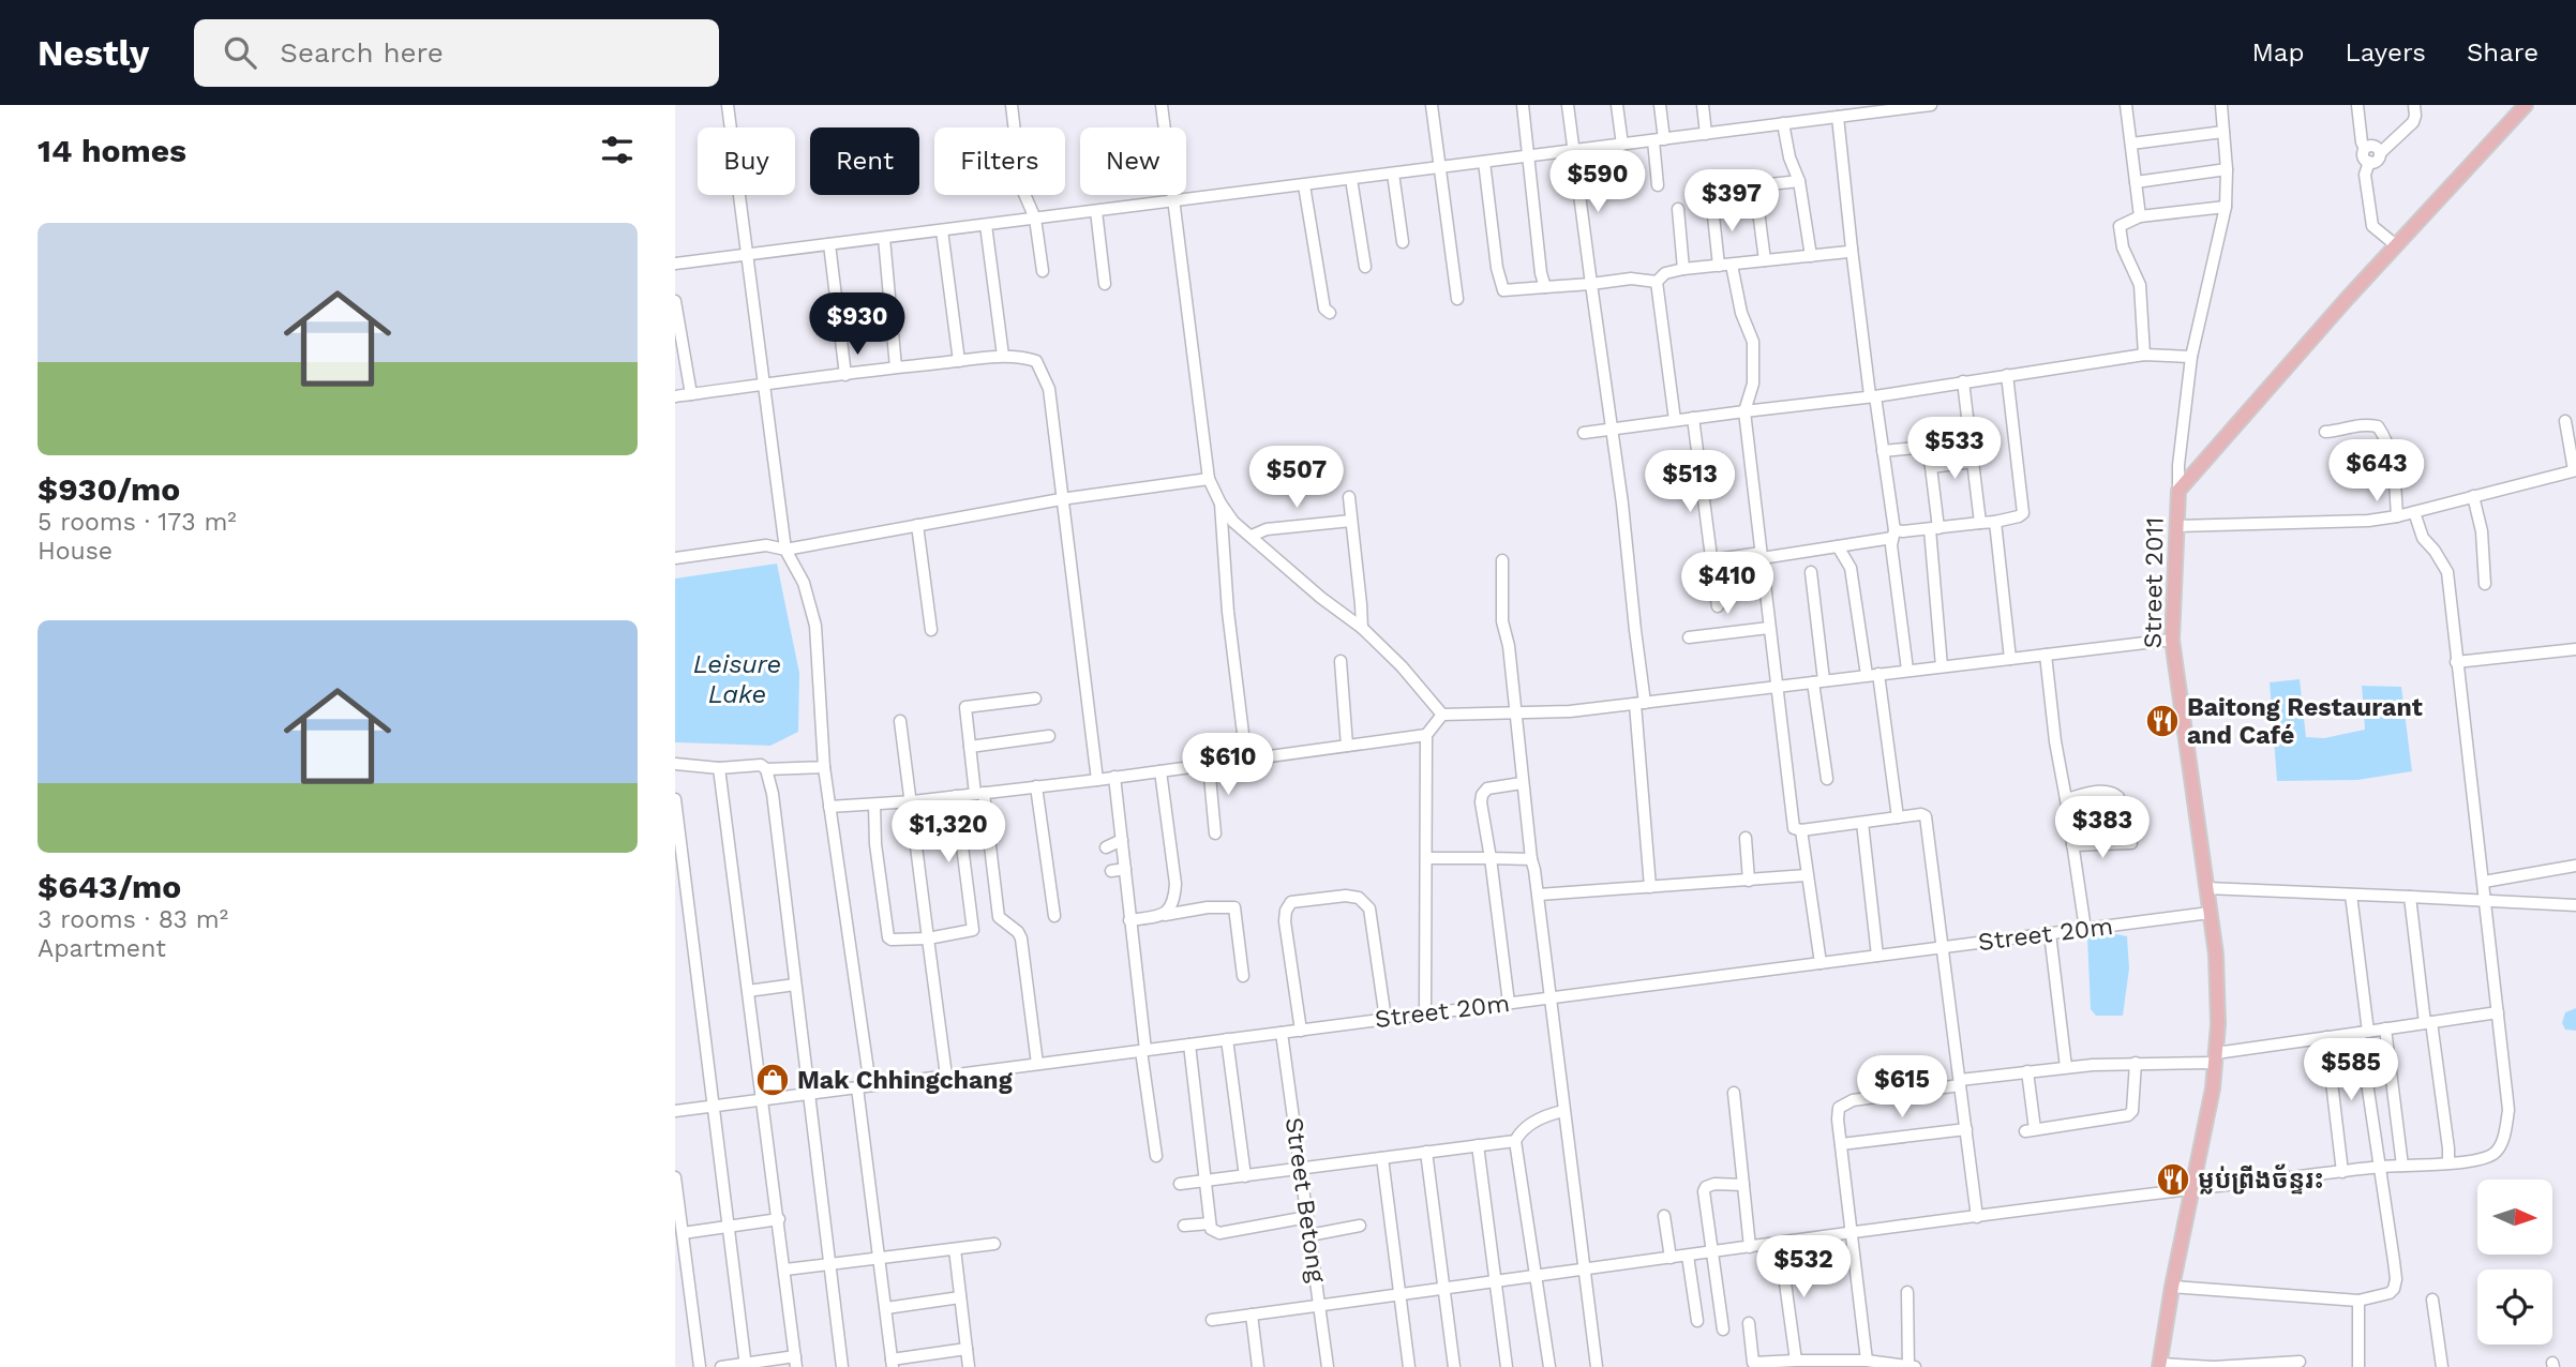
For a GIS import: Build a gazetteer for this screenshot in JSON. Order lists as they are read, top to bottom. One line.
{"streets":{"main road":["Street 2011"],"street":["Street 20m","Street Betong"]},"crossings":[["Street 2011","Street 20m"],["Street 20m","Street Betong"]],"water":["Leisure Lake"],"places":{"restaurant":["Baitong Restaurant and Café","ម្លប់ព្រីងច័ន្ទរះ"],"shop":["Mak Chhingchang"]},"north":"right","page":{"header":"Nestly","search":"Search here","nav":["Map","Layers","Share"],"heading":"14 homes","chip":["Buy","Rent","Filters","New"],"price":["$590","$397","$930","$533","$643","$507","$513","$410","$610","$383","$1,320","$585","$615","$532"],"list":[{"name":"$930/mo","note":"5 rooms · 173 m² · House"},{"name":"$643/mo","note":"3 rooms · 83 m² · Apartment"}]}}
